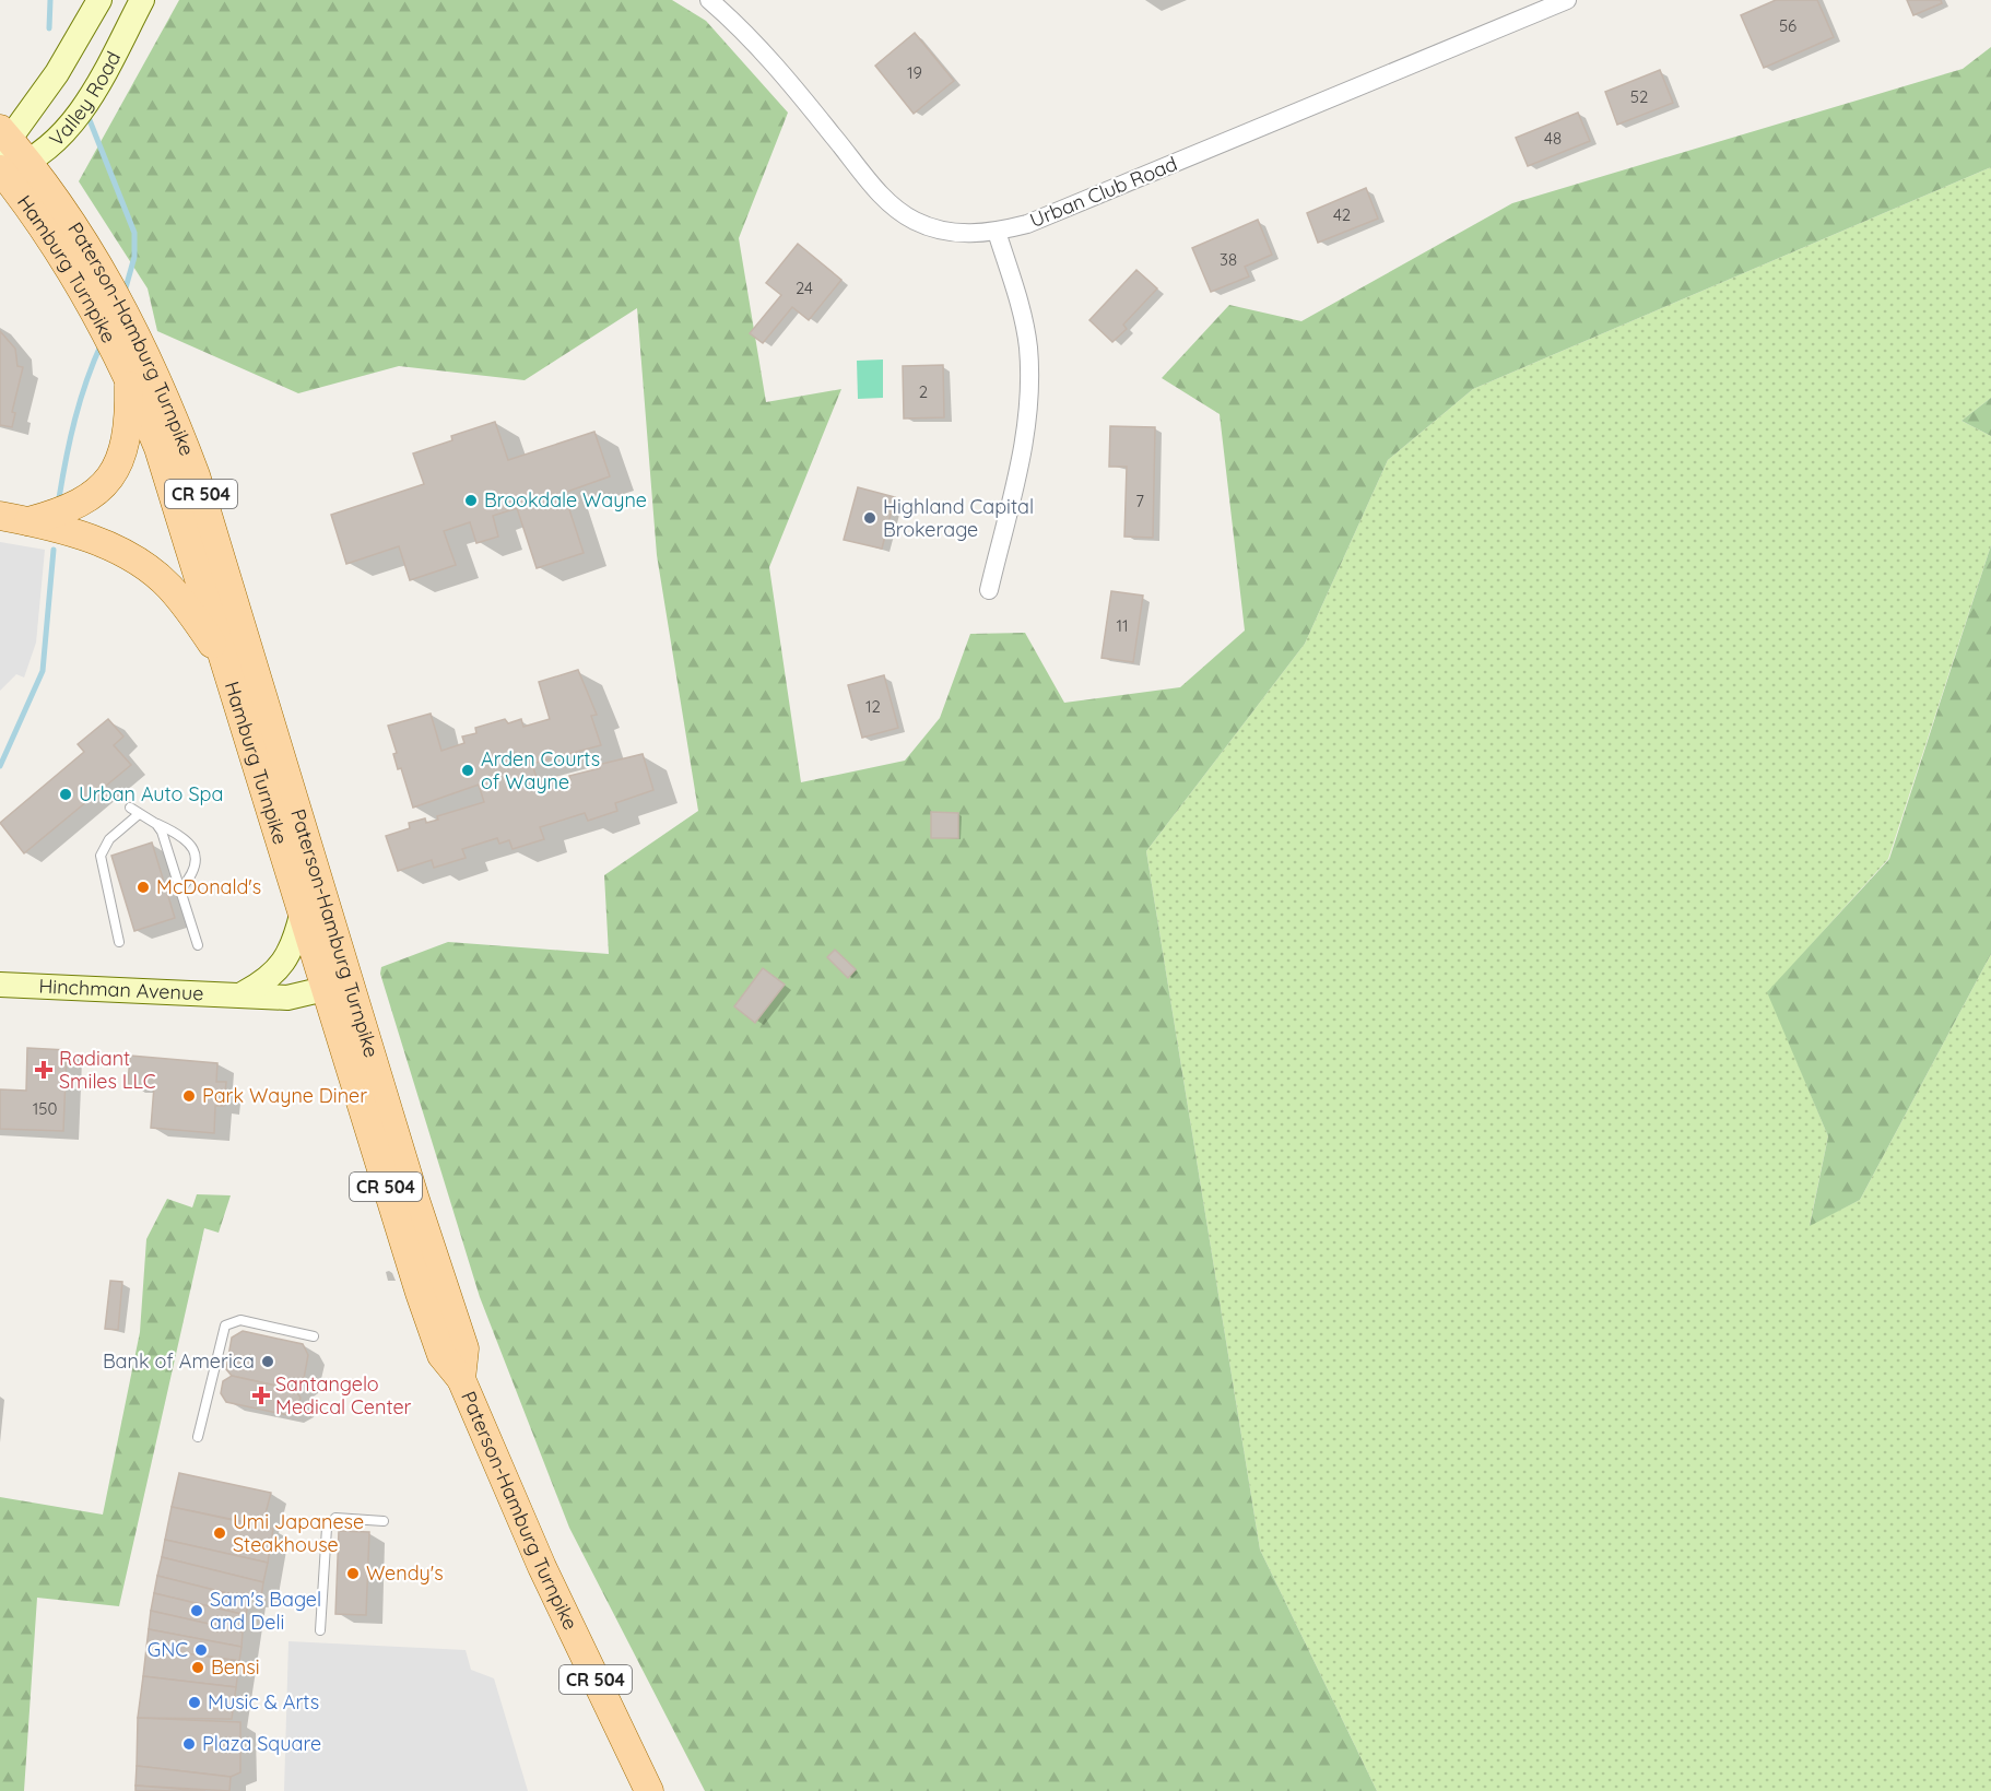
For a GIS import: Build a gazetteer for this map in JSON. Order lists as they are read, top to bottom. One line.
{"streets":{"main road":["Hamburg Turnpike","Paterson-Hamburg Turnpike","CR 504"],"street":["Valley Road","Urban Club Road","Hinchman Avenue"]},"crossings":[["Valley Road","Hamburg Turnpike"],["Valley Road","Paterson-Hamburg Turnpike"],["Hamburg Turnpike","Paterson-Hamburg Turnpike"],["Hamburg Turnpike","Hinchman Avenue"],["Paterson-Hamburg Turnpike","Hinchman Avenue"]],"places":{"other":["Brookdale Wayne","Highland Capital Brokerage","Arden Courts of Wayne","Urban Auto Spa","McDonald's","Park Wayne Diner","Bank of America","Umi Japanese Steakhouse","Wendy's","Sam's Bagel and Deli","GNC","Bensi","Music & Arts","Plaza Square"],"health":["Radiant Smiles LLC","Santangelo Medical Center"]},"house_numbers":["56","19","52","48","42","38","24","2","7","11","12","150"]}
